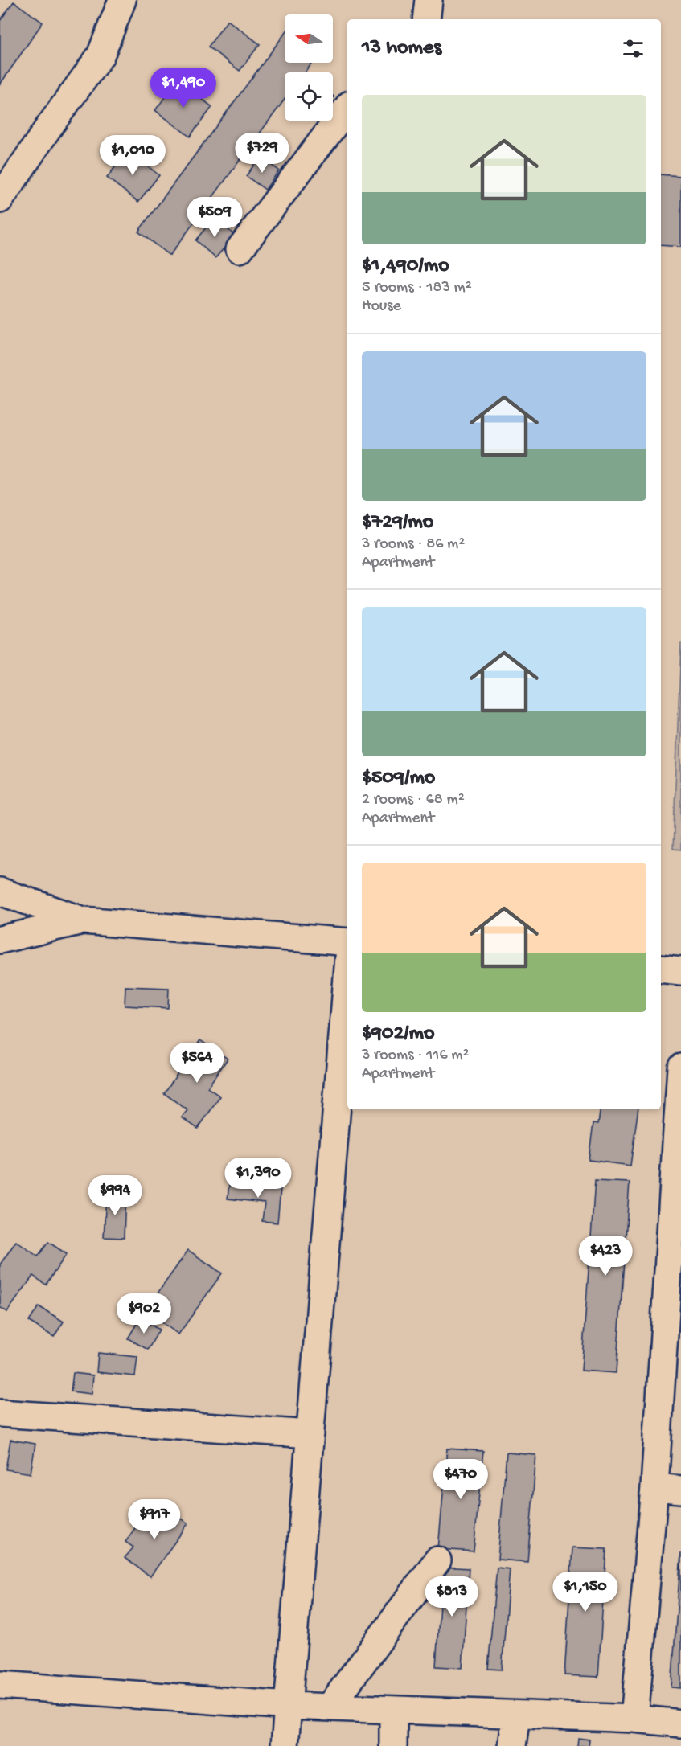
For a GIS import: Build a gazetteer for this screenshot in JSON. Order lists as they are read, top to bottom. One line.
{"north":"left","page":{"heading":"13 homes","price":["$1,490","$729","$1,010","$509","$564","$1,390","$994","$423","$902","$470","$917","$1,150","$813"],"list":[{"name":"$1,490/mo","note":"5 rooms · 183 m² · House"},{"name":"$729/mo","note":"3 rooms · 86 m² · Apartment"},{"name":"$509/mo","note":"2 rooms · 68 m² · Apartment"},{"name":"$902/mo","note":"3 rooms · 116 m² · Apartment"}]}}
